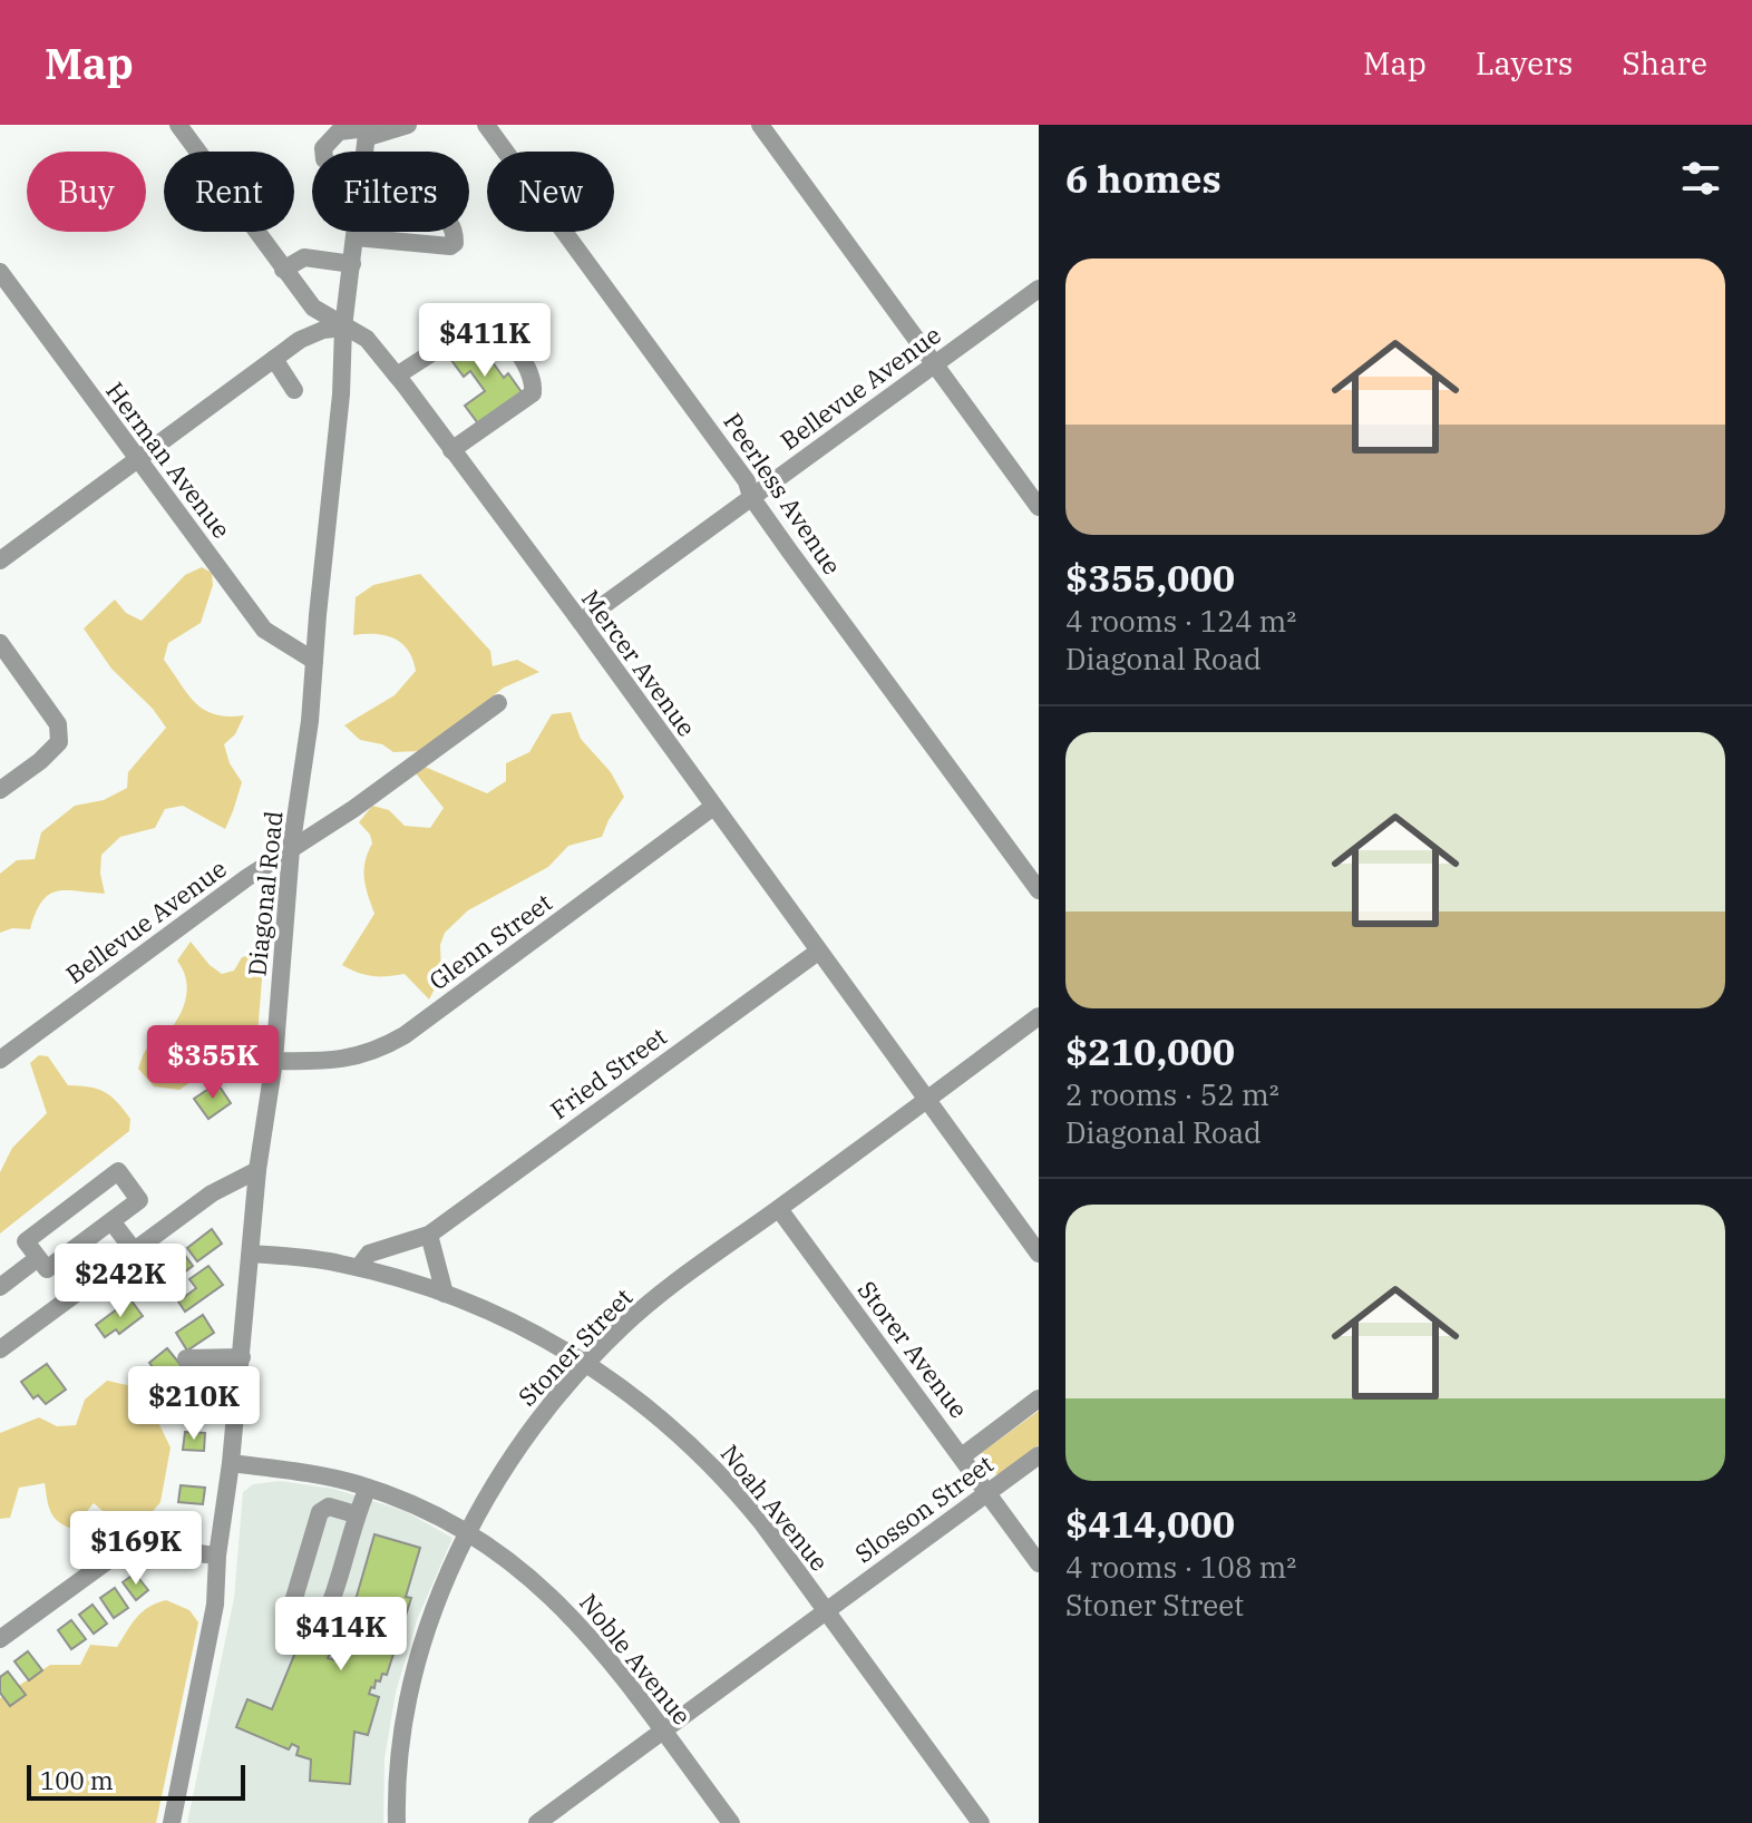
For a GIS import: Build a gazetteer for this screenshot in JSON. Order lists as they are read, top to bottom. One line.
{"streets":{"street":["Bellevue Avenue","Herman Avenue","Peerless Avenue","Mercer Avenue","Diagonal Road","Glenn Street","Fried Street","Stoner Street","Storer Avenue","Noah Avenue","Slosson Street","Noble Avenue"]},"crossings":[["Bellevue Avenue","Peerless Avenue"],["Bellevue Avenue","Mercer Avenue"],["Bellevue Avenue","Diagonal Road"],["Herman Avenue","Diagonal Road"],["Mercer Avenue","Diagonal Road"],["Mercer Avenue","Glenn Street"],["Mercer Avenue","Fried Street"],["Mercer Avenue","Stoner Street"],["Diagonal Road","Glenn Street"],["Diagonal Road","Noah Avenue"],["Diagonal Road","Noble Avenue"],["Fried Street","Noah Avenue"],["Stoner Street","Storer Avenue"],["Stoner Street","Noah Avenue"],["Stoner Street","Noble Avenue"],["Storer Avenue","Slosson Street"],["Noah Avenue","Slosson Street"],["Slosson Street","Noble Avenue"]],"scale_bar":"100 m","page":{"header":"Map","nav":["Map","Layers","Share"],"heading":"6 homes","chip":["Buy","Rent","Filters","New"],"list":[{"name":"$355,000","note":"4 rooms · 124 m² · Diagonal Road"},{"name":"$210,000","note":"2 rooms · 52 m² · Diagonal Road"},{"name":"$414,000","note":"4 rooms · 108 m² · Stoner Street"}],"price":["$411K","$355K","$242K","$210K","$169K","$414K"],"scale":"100 m"}}
